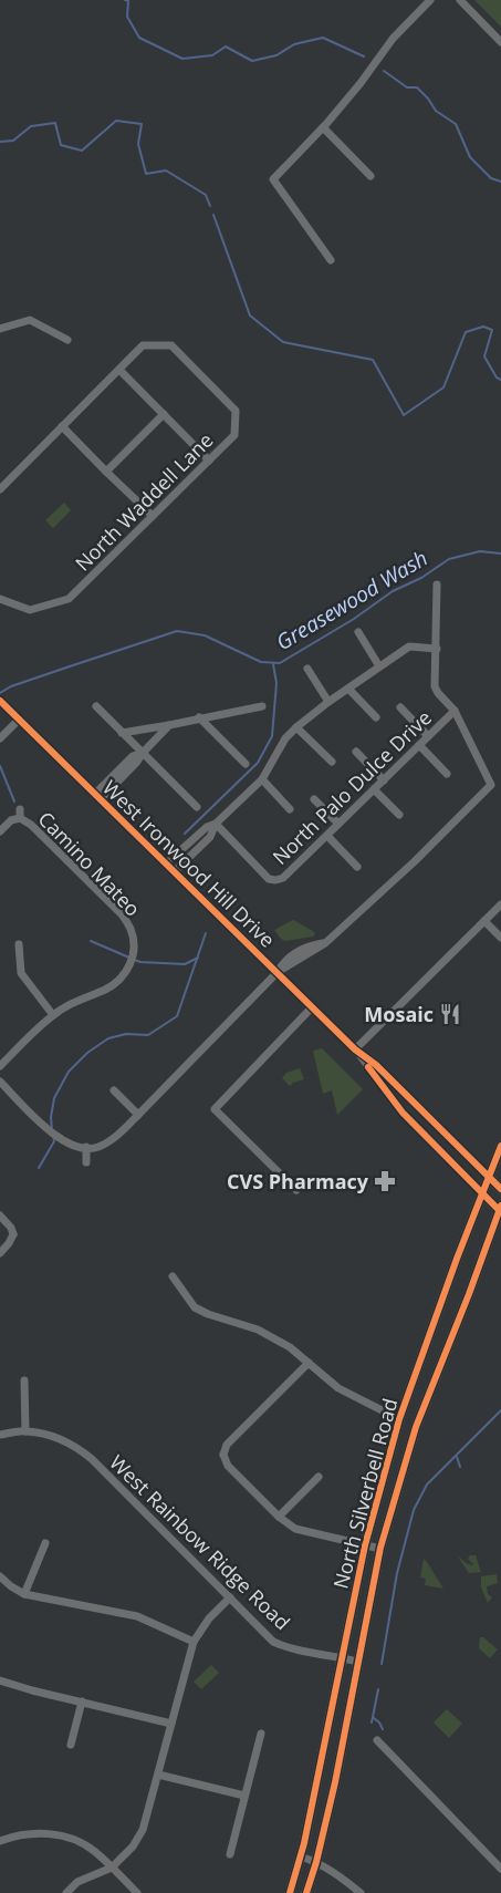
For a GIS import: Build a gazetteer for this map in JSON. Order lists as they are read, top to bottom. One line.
{"streets":{"main road":["North Silverbell Road"],"street":["North Waddell Lane","North Palo Dulce Drive","Camino Mateo","West Ironwood Hill Drive","West Rainbow Ridge Road"]},"crossings":[["West Ironwood Hill Drive","North Silverbell Road"],["North Silverbell Road","West Rainbow Ridge Road"]],"water":["Greasewood Wash"],"places":{"restaurant":["Mosaic"],"pharmacy":["CVS Pharmacy"]}}
